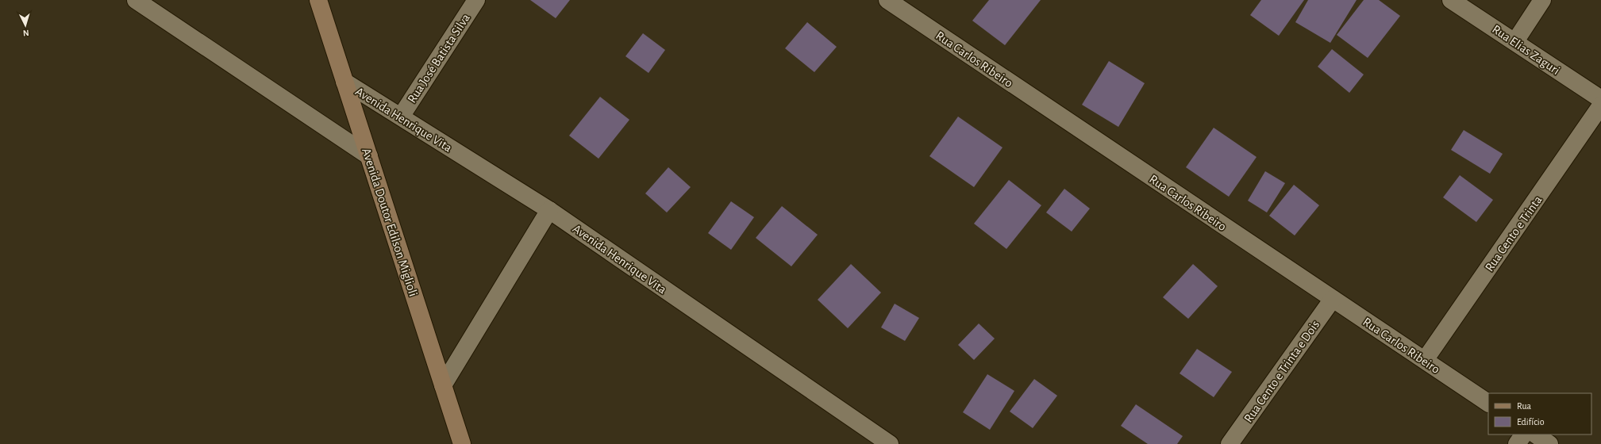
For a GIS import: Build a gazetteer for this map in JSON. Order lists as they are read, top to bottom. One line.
{"streets":{"street":["Rua Elias Zaguri","Rua José Batista Silva","Rua Carlos Ribeiro","Avenida Henrique Vita","Avenida Doutor Edilson Miglioli","Rua Cento e Trinta","Rua Cento e Trinta e Dois"]},"crossings":[["Rua José Batista Silva","Avenida Henrique Vita"],["Rua Carlos Ribeiro","Rua Cento e Trinta"],["Rua Carlos Ribeiro","Rua Cento e Trinta e Dois"],["Avenida Henrique Vita","Avenida Doutor Edilson Miglioli"]],"legend":["Rua","Edifício"],"north":"bottom"}
